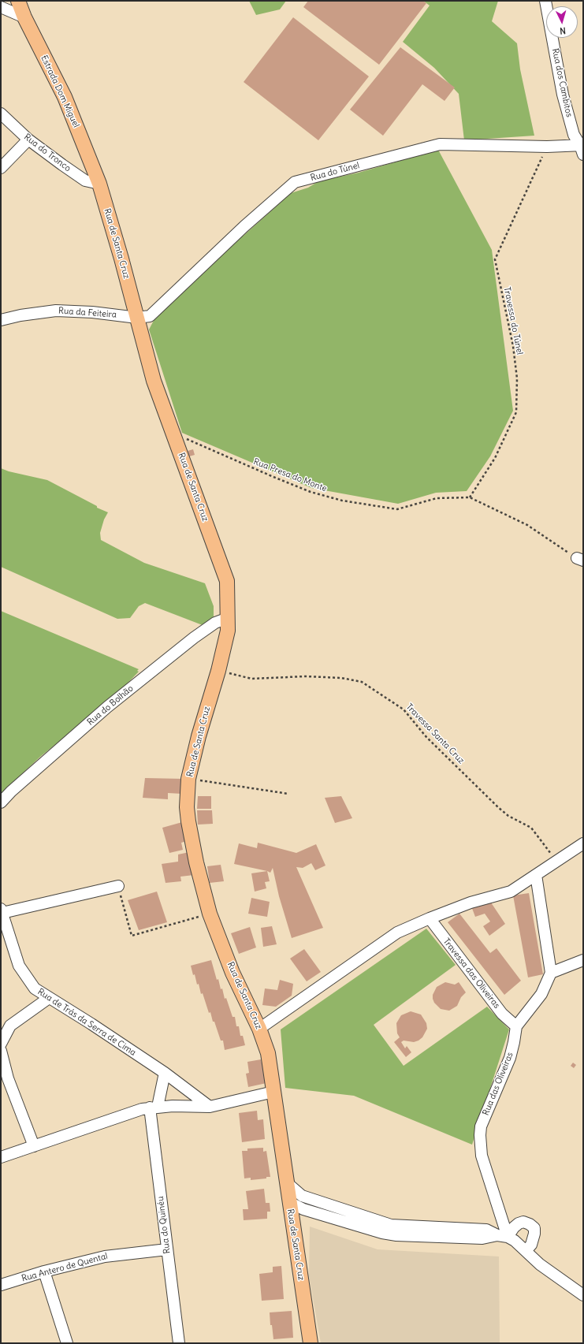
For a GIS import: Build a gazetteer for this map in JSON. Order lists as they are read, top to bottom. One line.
{"streets":{"main road":["Estrada Dom Miguel","Rua de Santa Cruz"],"street":["Rua dos Cambitos","Rua do Tronco","Rua do Túnel","Rua da Feiteira","Rua do Bolhão","Travessa das Oliveiras","Rua de Trás da Serra de Cima","Rua das Oliveiras","Rua do Quinéu","Rua Antero de Quental"],"path":["Travessa do Túnel","Rua Presa do Monte","Travessa Santa Cruz"]},"crossings":[["Rua dos Cambitos","Rua do Túnel"],["Estrada Dom Miguel","Rua do Tronco"],["Estrada Dom Miguel","Rua de Santa Cruz"],["Rua do Tronco","Rua de Santa Cruz"],["Rua do Túnel","Rua de Santa Cruz"],["Rua do Túnel","Rua da Feiteira"],["Rua do Túnel","Travessa do Túnel"],["Rua de Santa Cruz","Rua da Feiteira"],["Rua de Santa Cruz","Rua Presa do Monte"],["Rua de Santa Cruz","Rua do Bolhão"],["Rua de Santa Cruz","Travessa Santa Cruz"],["Travessa do Túnel","Rua Presa do Monte"],["Travessa das Oliveiras","Rua das Oliveiras"],["Rua do Quinéu","Rua Antero de Quental"]],"north":"bottom"}
